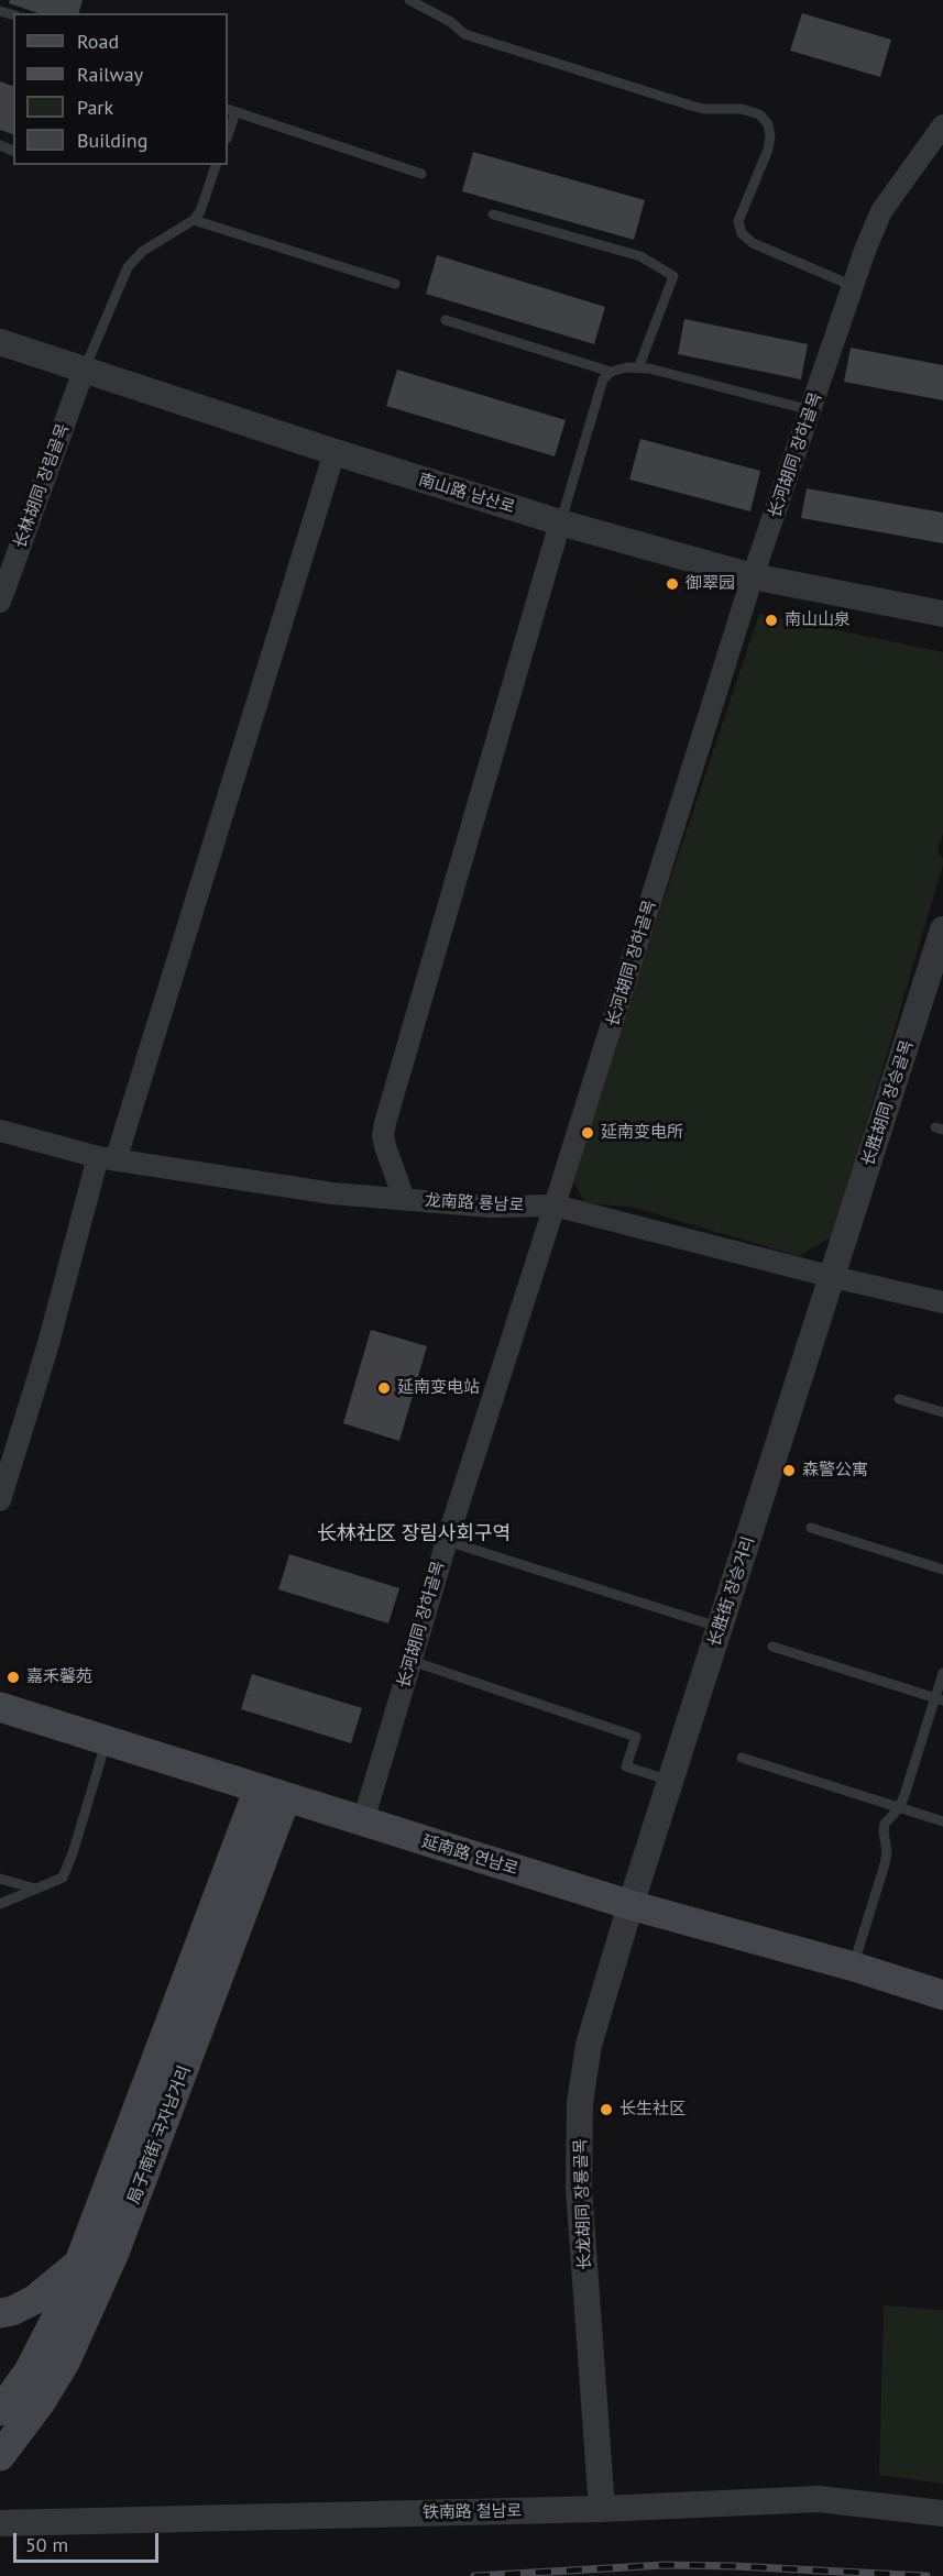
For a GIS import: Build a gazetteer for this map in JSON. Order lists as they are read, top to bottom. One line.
{"streets":{"main road":["延南路 연남로","局子南街 국자남거리"],"street":["长河胡同 장하골목","长林胡同 장림골목","南山路 남산로","长胜胡同 장승골목","龙南路 룡남로","长胜街 장승거리","长龙胡同 장룡골목","铁南路 철남로"]},"crossings":[["长河胡同 장하골목","南山路 남산로"],["长河胡同 장하골목","龙南路 룡남로"],["长河胡同 장하골목","延南路 연남로"],["长林胡同 장림골목","南山路 남산로"],["长胜胡同 장승골목","龙南路 룡남로"],["长胜胡同 장승골목","长胜街 장승거리"],["龙南路 룡남로","长胜街 장승거리"],["长胜街 장승거리","延南路 연남로"],["长胜街 장승거리","长龙胡同 장룡골목"],["延南路 연남로","局子南街 국자남거리"],["延南路 연남로","长龙胡同 장룡골목"],["长龙胡同 장룡골목","铁南路 철남로"]],"districts":["长林社区 장림사회구역"],"places":["御翠园","南山山泉","延南变电所","延南变电站","森警公寓","嘉禾馨苑","长生社区"],"legend":["Road","Railway","Park","Building"],"scale_bar":"50 m"}
